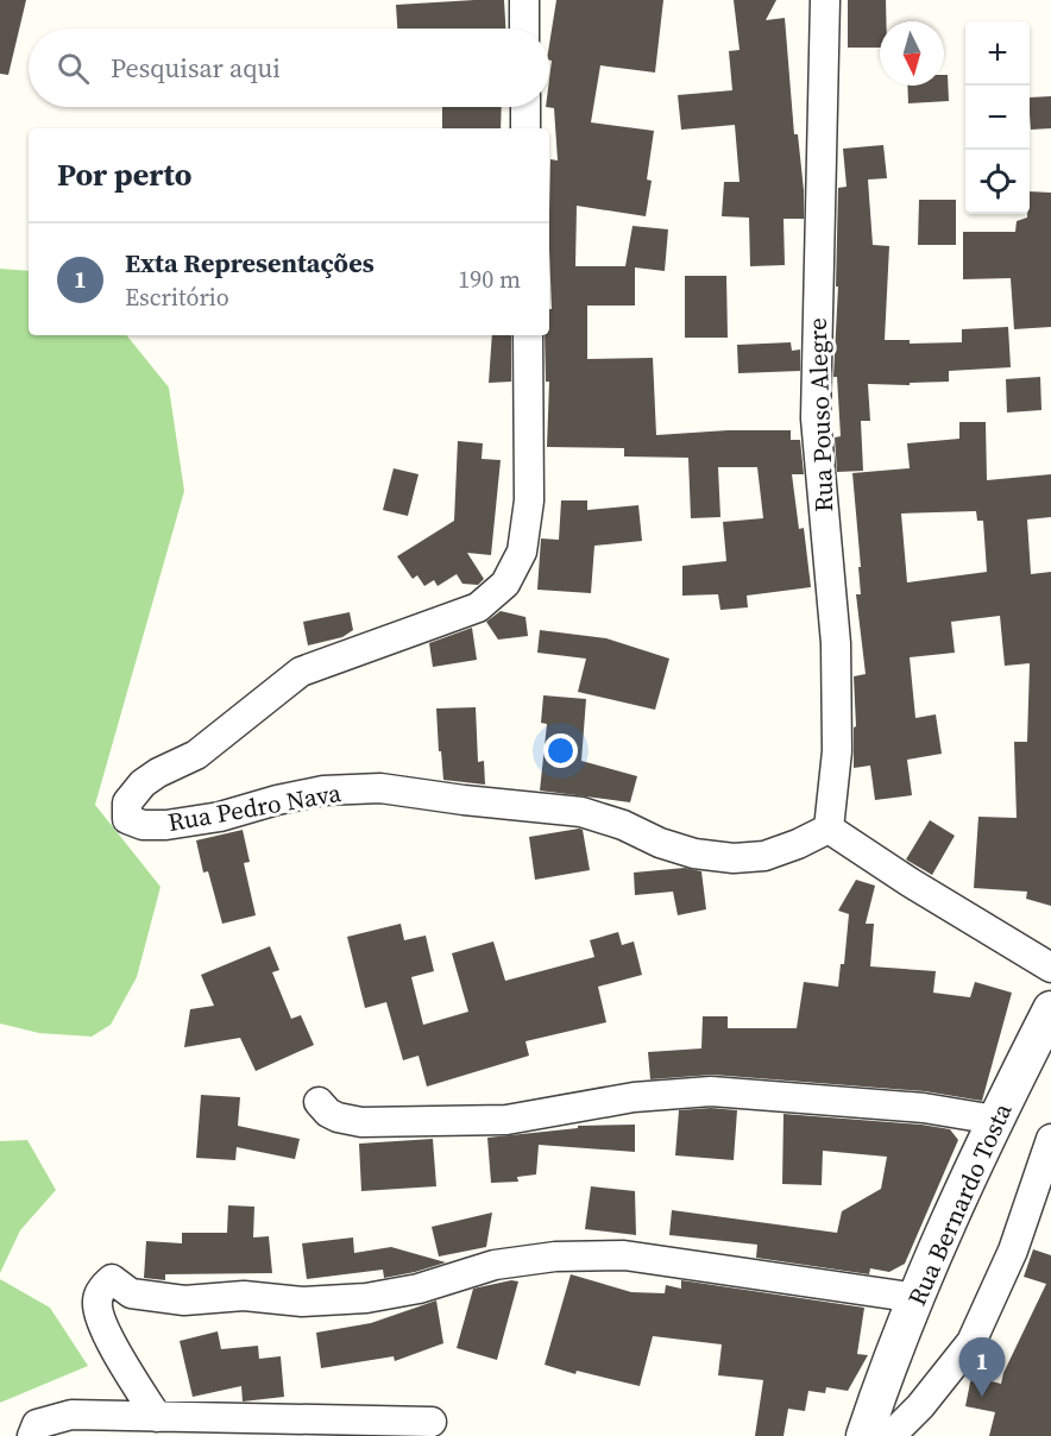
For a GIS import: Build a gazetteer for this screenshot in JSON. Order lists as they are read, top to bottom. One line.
{"streets":{"street":["Rua Pouso Alegre","Rua Pedro Nava","Rua Bernardo Tosta"]},"crossings":[["Rua Pouso Alegre","Rua Pedro Nava"]],"north":"bottom","page":{"map_buttons":["+","−"],"search":"Pesquisar aqui","heading":"Por perto","list":[{"mark":"1","name":"Exta Representações","note":"Escritório","value":"190 m"}],"pins":"1"}}
